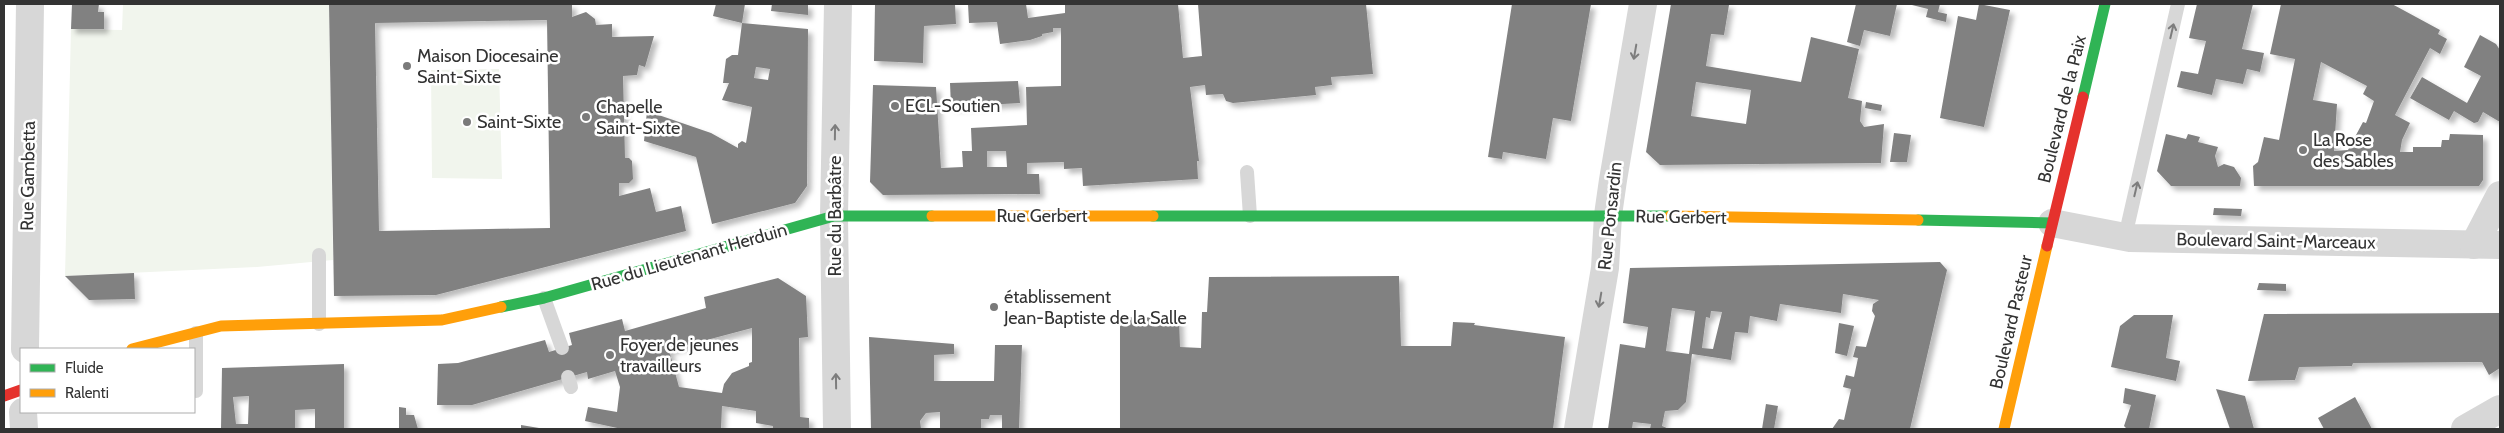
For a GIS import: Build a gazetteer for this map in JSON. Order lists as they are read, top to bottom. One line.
{"streets":{"street":["Boulevard de la Paix","Rue Gambetta","Rue du Barbâtre","Rue Gerbert","Rue Ponsardin","Boulevard Saint-Marceaux","Rue du Lieutenant Herduin","Boulevard Pasteur"]},"crossings":[["Boulevard de la Paix","Rue Gerbert"],["Boulevard de la Paix","Boulevard Saint-Marceaux"],["Boulevard de la Paix","Boulevard Pasteur"],["Rue du Barbâtre","Rue Gerbert"],["Rue du Barbâtre","Rue du Lieutenant Herduin"],["Rue Gerbert","Rue Ponsardin"],["Rue Gerbert","Boulevard Saint-Marceaux"],["Rue Gerbert","Rue du Lieutenant Herduin"],["Rue Gerbert","Boulevard Pasteur"],["Boulevard Saint-Marceaux","Boulevard Pasteur"]],"one_way":["Rue du Barbâtre","Rue Ponsardin"],"places":["Maison Diocesaine Saint-Sixte","ECL-Soutien","Chapelle Saint-Sixte","Saint-Sixte","La Rose des Sables","établissement Jean-Baptiste de la Salle","Foyer de jeunes travailleurs"],"legend":["Fluide","Ralenti"]}
